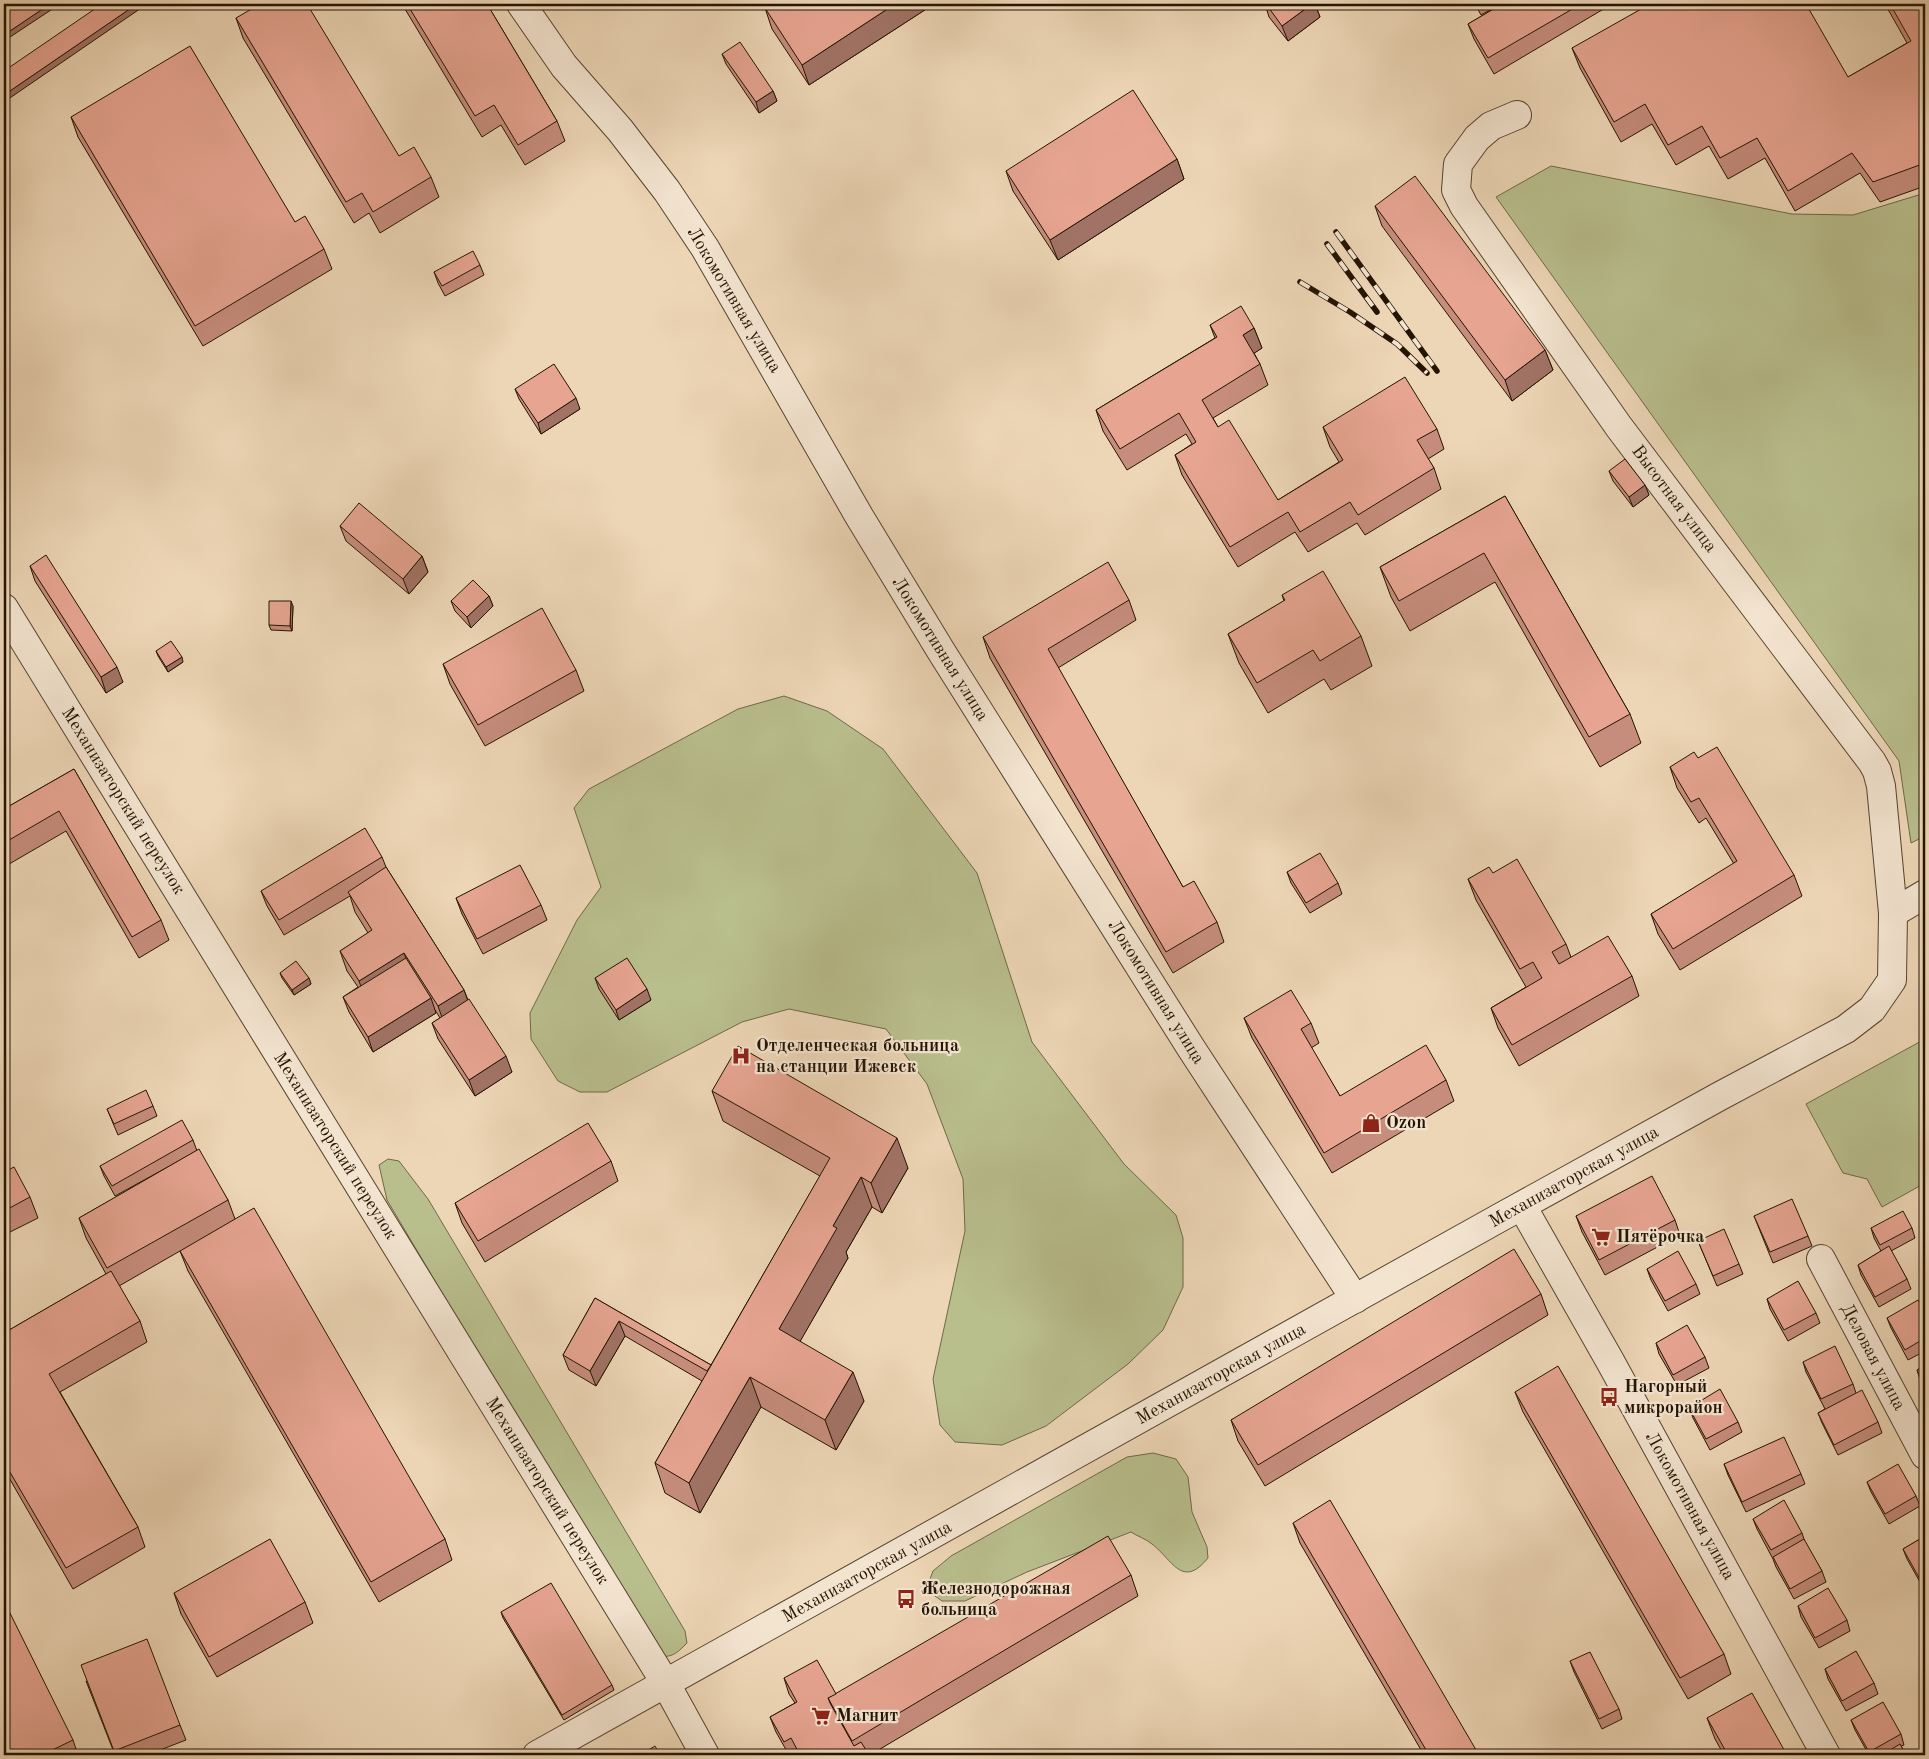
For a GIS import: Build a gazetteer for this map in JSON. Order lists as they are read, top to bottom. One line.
{"streets":{"street":["Локомотивная улица","Высотная улица","Механизаторский переулок","Механизаторская улица","Деловая улица"]},"crossings":[["Локомотивная улица","Механизаторская улица"],["Высотная улица","Механизаторская улица"],["Механизаторский переулок","Механизаторская улица"]],"places":{"hospital":["Отделенческая больница на станции Ижевск"],"shop":["Ozon"],"supermarket":["Пятёрочка","Магнит"],"bus stop":["Нагорный микрорайон","Железнодорожная больница"]}}
